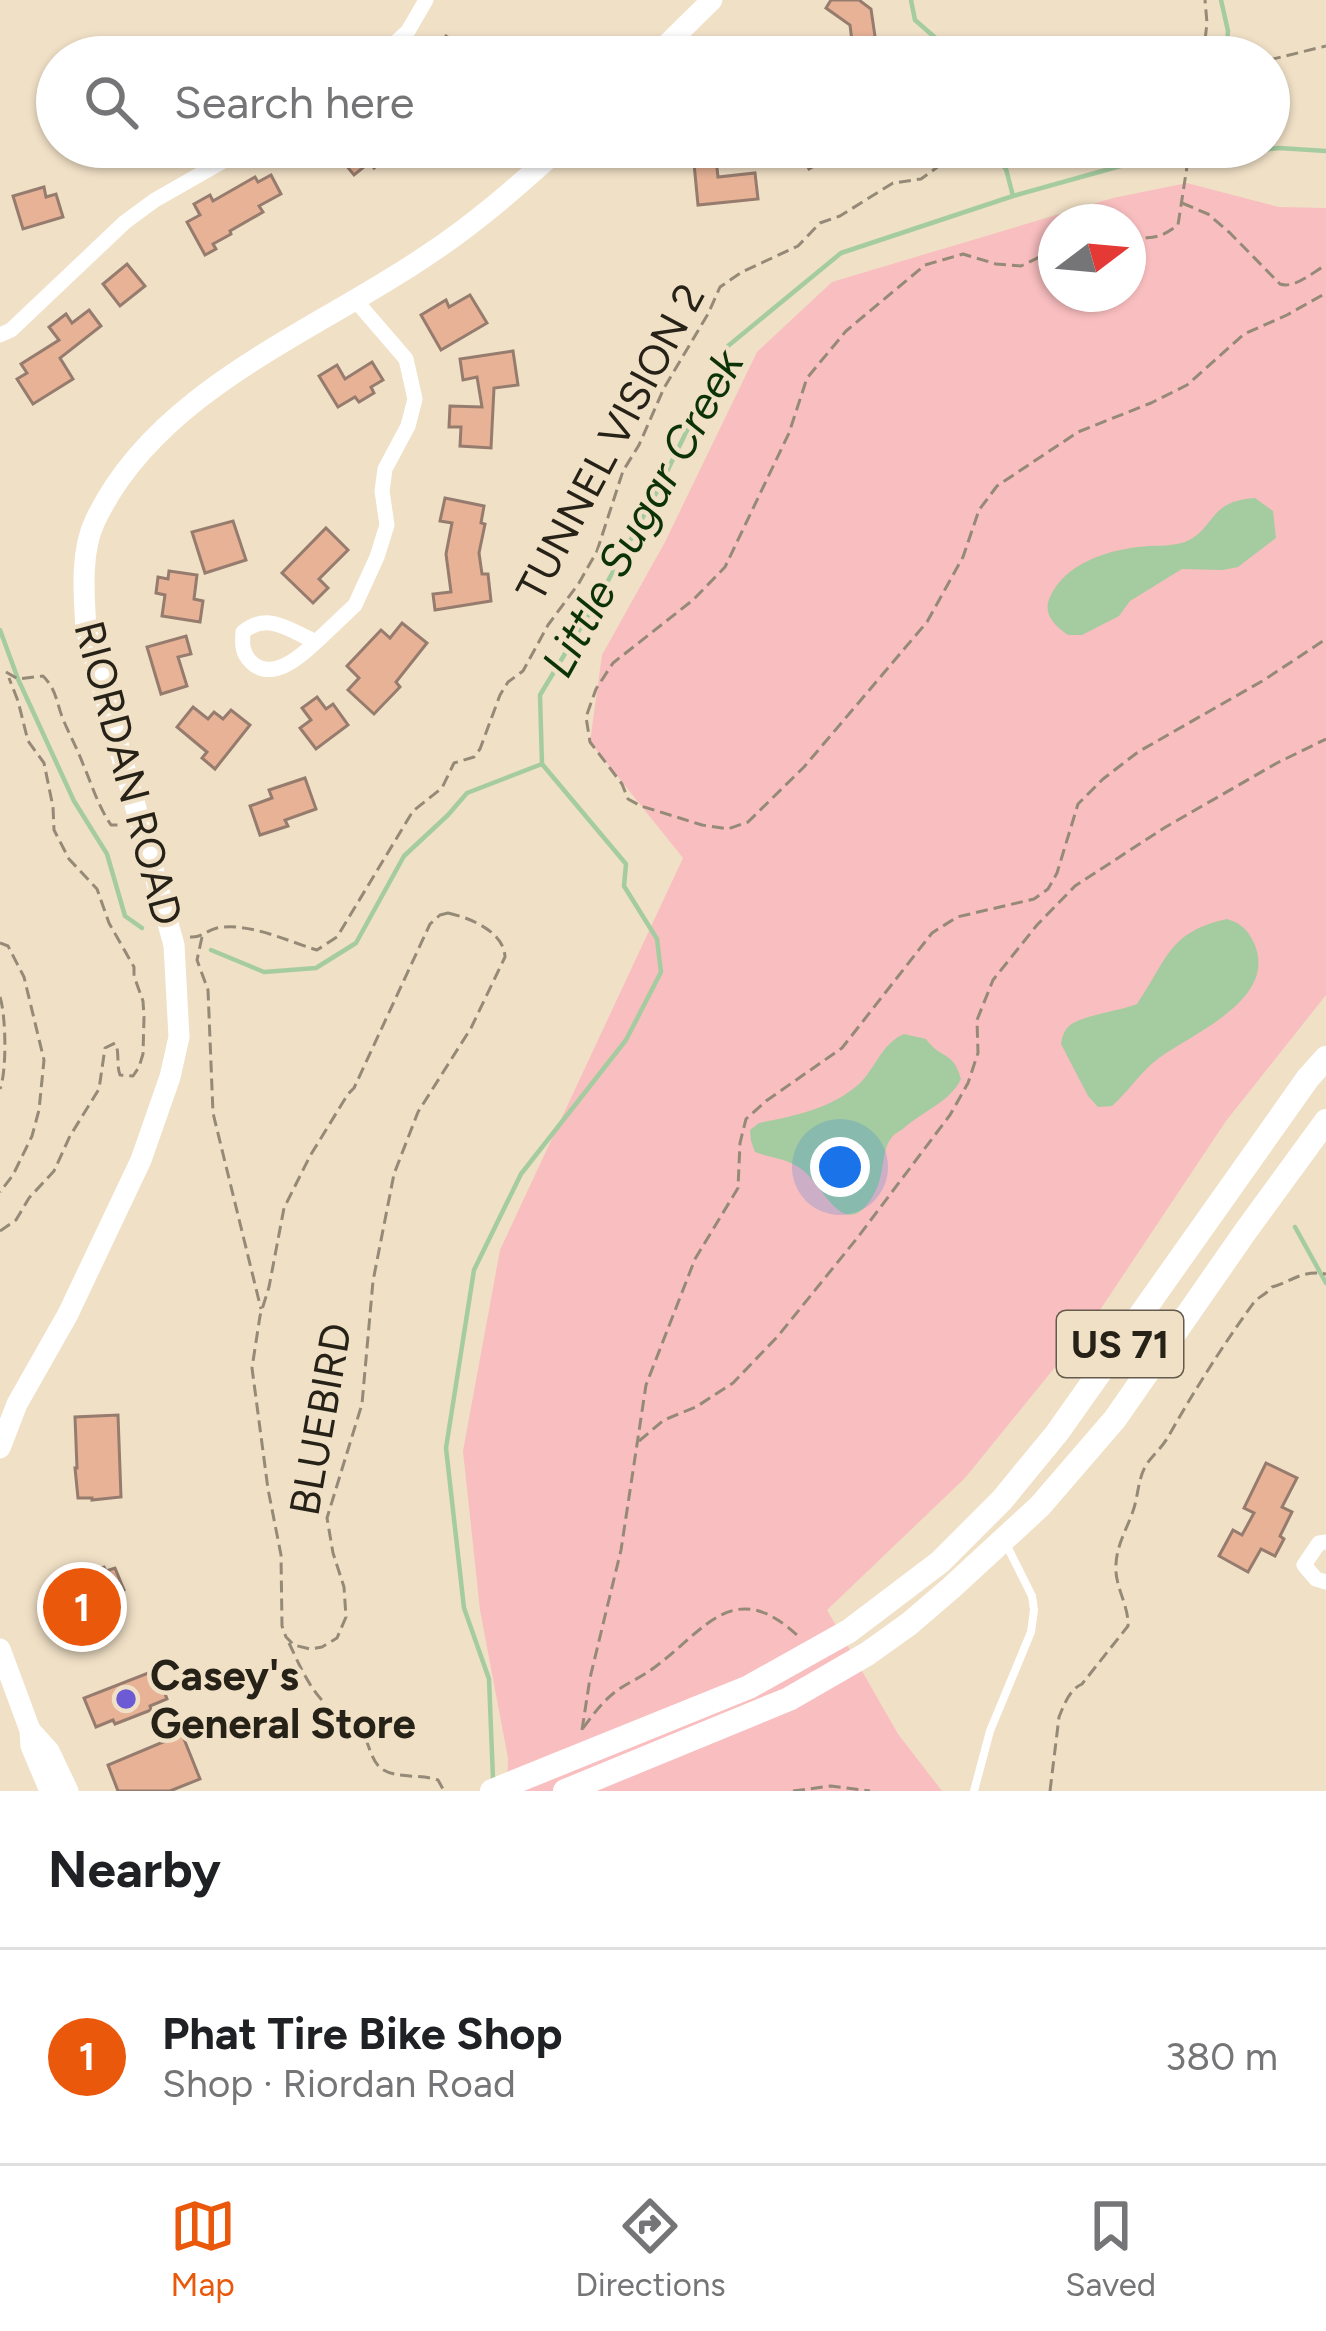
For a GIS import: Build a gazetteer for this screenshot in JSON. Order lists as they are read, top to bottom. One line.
{"streets":{"main road":["US 71"],"street":["RIORDAN ROAD"],"path":["TUNNEL VISION 2","BLUEBIRD"]},"water":["Little Sugar Creek"],"places":["Casey's General Store"],"north":"right","page":{"search":"Search here","pins":"1","heading":"Nearby","list":[{"mark":"1","name":"Phat Tire Bike Shop","note":"Shop · Riordan Road","value":"380 m"}],"nav":["Map","Directions","Saved"]}}
